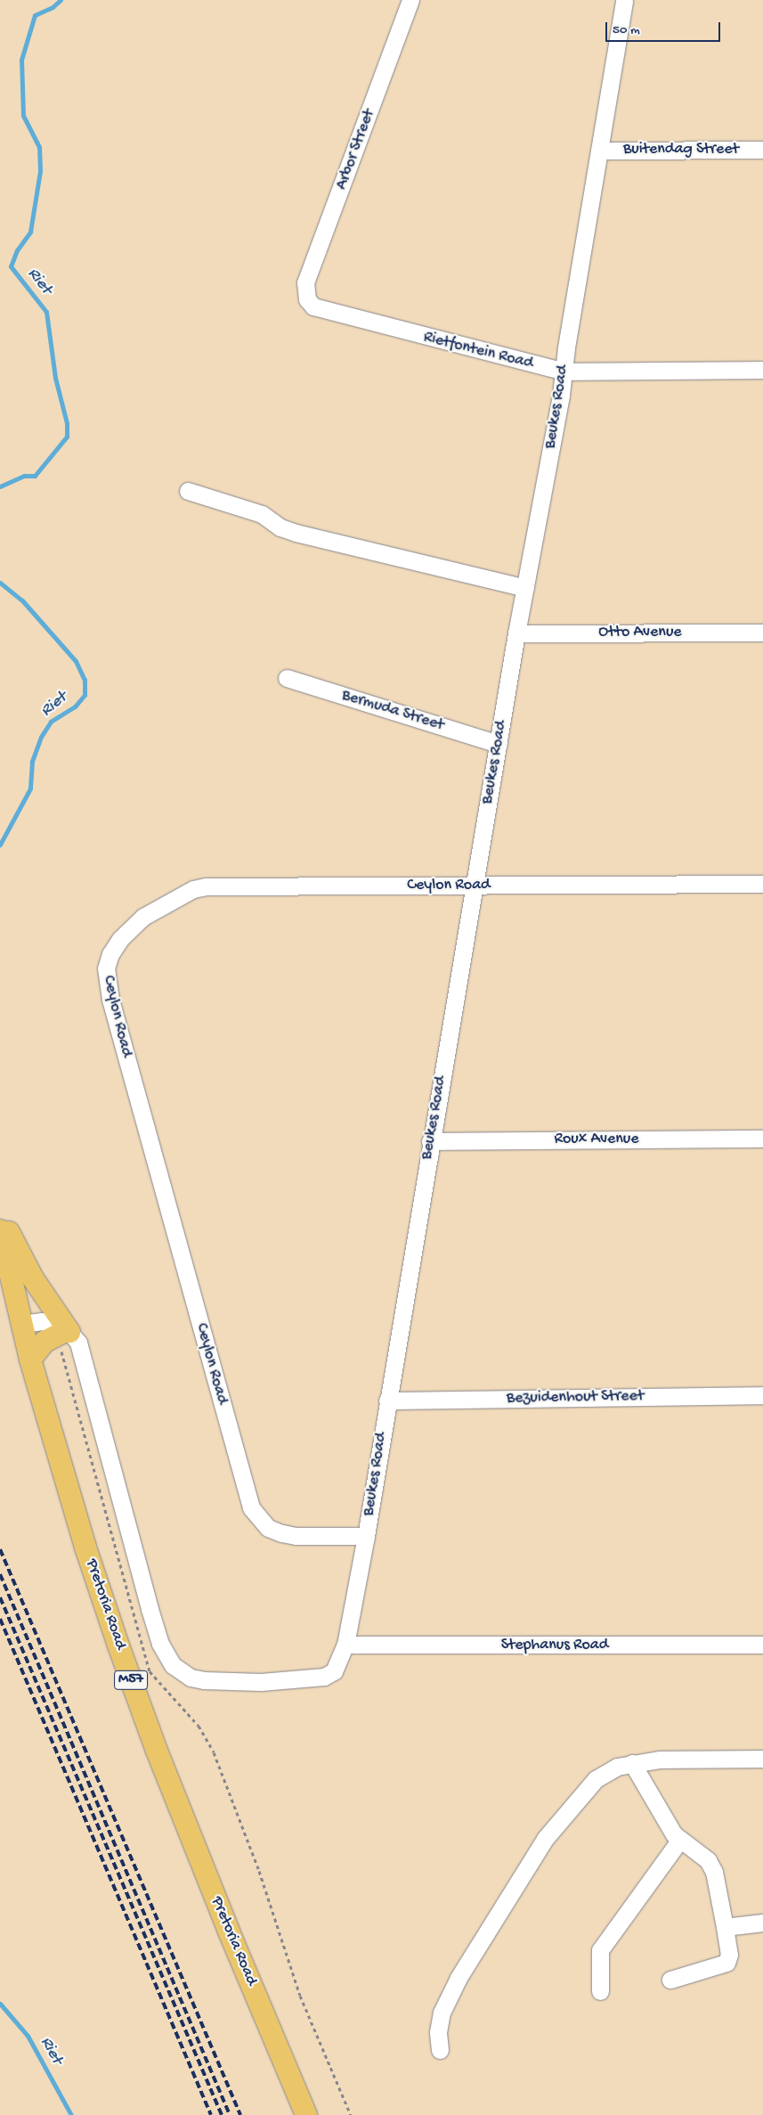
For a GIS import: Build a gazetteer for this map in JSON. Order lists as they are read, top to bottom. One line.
{"streets":{"main road":["Pretoria Road","M57"],"street":["Arbor Street","Buitendag Street","Rietfontein Road","Beukes Road","Otto Avenue","Bermuda Street","Ceylon Road","Roux Avenue","Bezuidenhout Street","Stephanus Road"]},"crossings":[["Arbor Street","Rietfontein Road"],["Buitendag Street","Beukes Road"],["Rietfontein Road","Beukes Road"],["Beukes Road","Otto Avenue"],["Beukes Road","Bermuda Street"],["Beukes Road","Ceylon Road"],["Beukes Road","Roux Avenue"],["Beukes Road","Bezuidenhout Street"],["Beukes Road","Stephanus Road"]],"water":["Riet"],"scale_bar":"50 m"}
